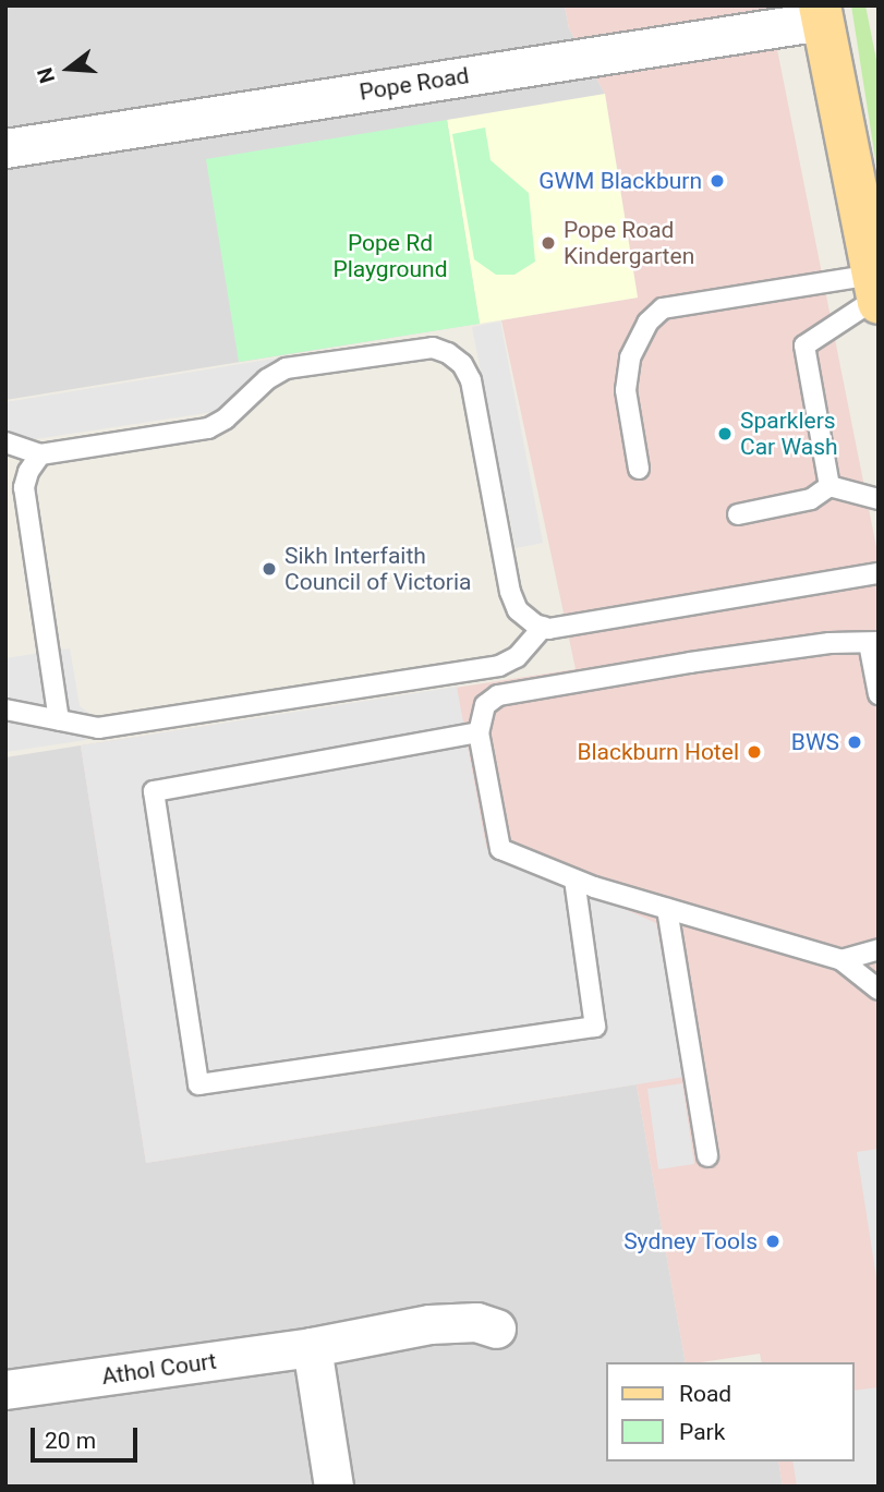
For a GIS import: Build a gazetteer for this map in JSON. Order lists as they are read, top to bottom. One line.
{"streets":{"street":["Pope Road","Athol Court"]},"parks":["Pope Rd Playground"],"places":["GWM Blackburn","Pope Road Kindergarten","Sparklers Car Wash","Sikh Interfaith Council of Victoria","BWS","Blackburn Hotel","Sydney Tools"],"legend":["Road","Park"],"scale_bar":"20 m","north":"left"}
